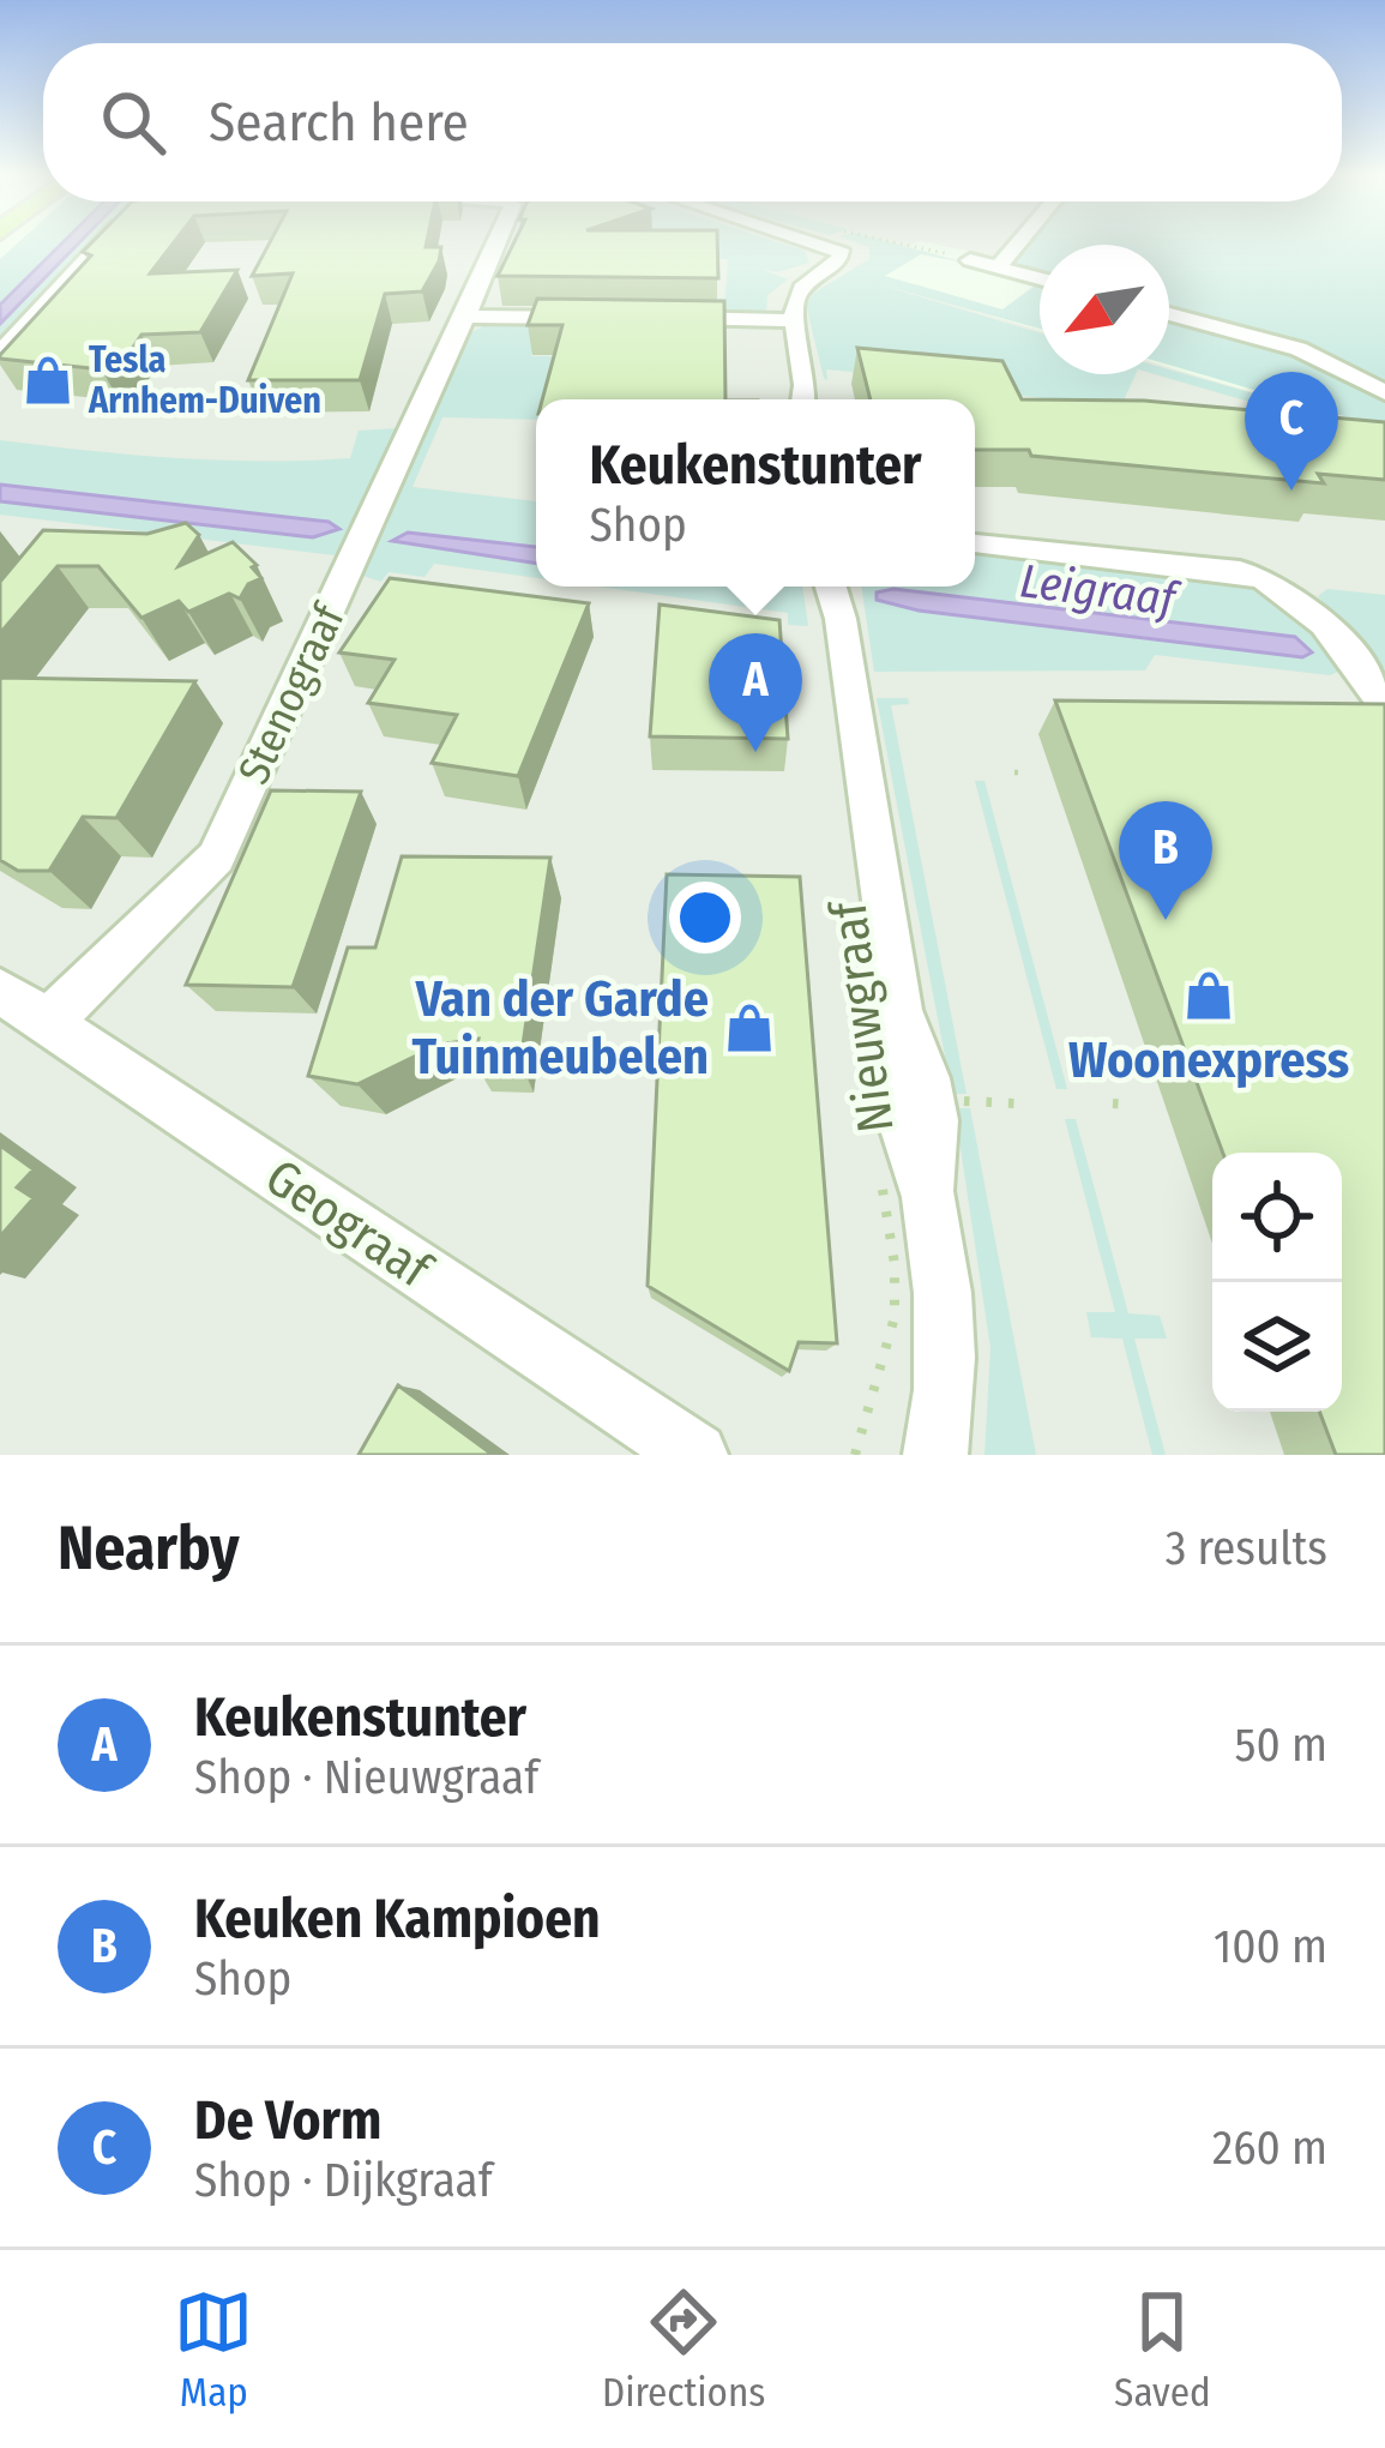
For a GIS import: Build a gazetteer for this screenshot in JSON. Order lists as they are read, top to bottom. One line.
{"streets":{"street":["Stenograaf","Nieuwgraaf","Geograaf"]},"crossings":[["Stenograaf","Geograaf"]],"water":["Leigraaf"],"places":{"shop":["Tesla Arnhem-Duiven","Woonexpress","Van der Garde Tuinmeubelen"]},"north":"bottom left","page":{"search":"Search here","pins":["C","A","B"],"popup":["Keukenstunter","Shop"],"heading":["Nearby","3 results"],"list":[{"mark":"A","name":"Keukenstunter","note":"Shop · Nieuwgraaf","value":"50 m"},{"mark":"B","name":"Keuken Kampioen","note":"Shop","value":"100 m"},{"mark":"C","name":"De Vorm","note":"Shop · Dijkgraaf","value":"260 m"}],"nav":["Map","Directions","Saved"]}}
